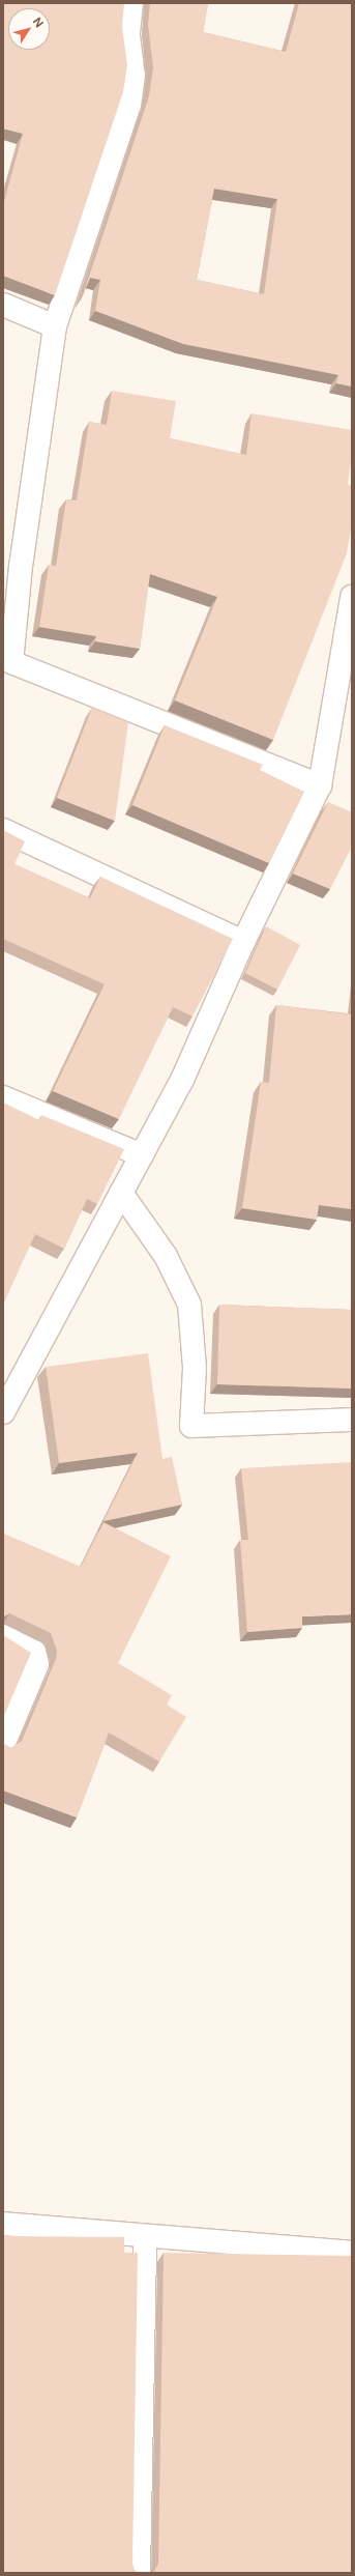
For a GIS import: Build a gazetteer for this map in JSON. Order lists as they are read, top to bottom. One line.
{"north":"top right"}
